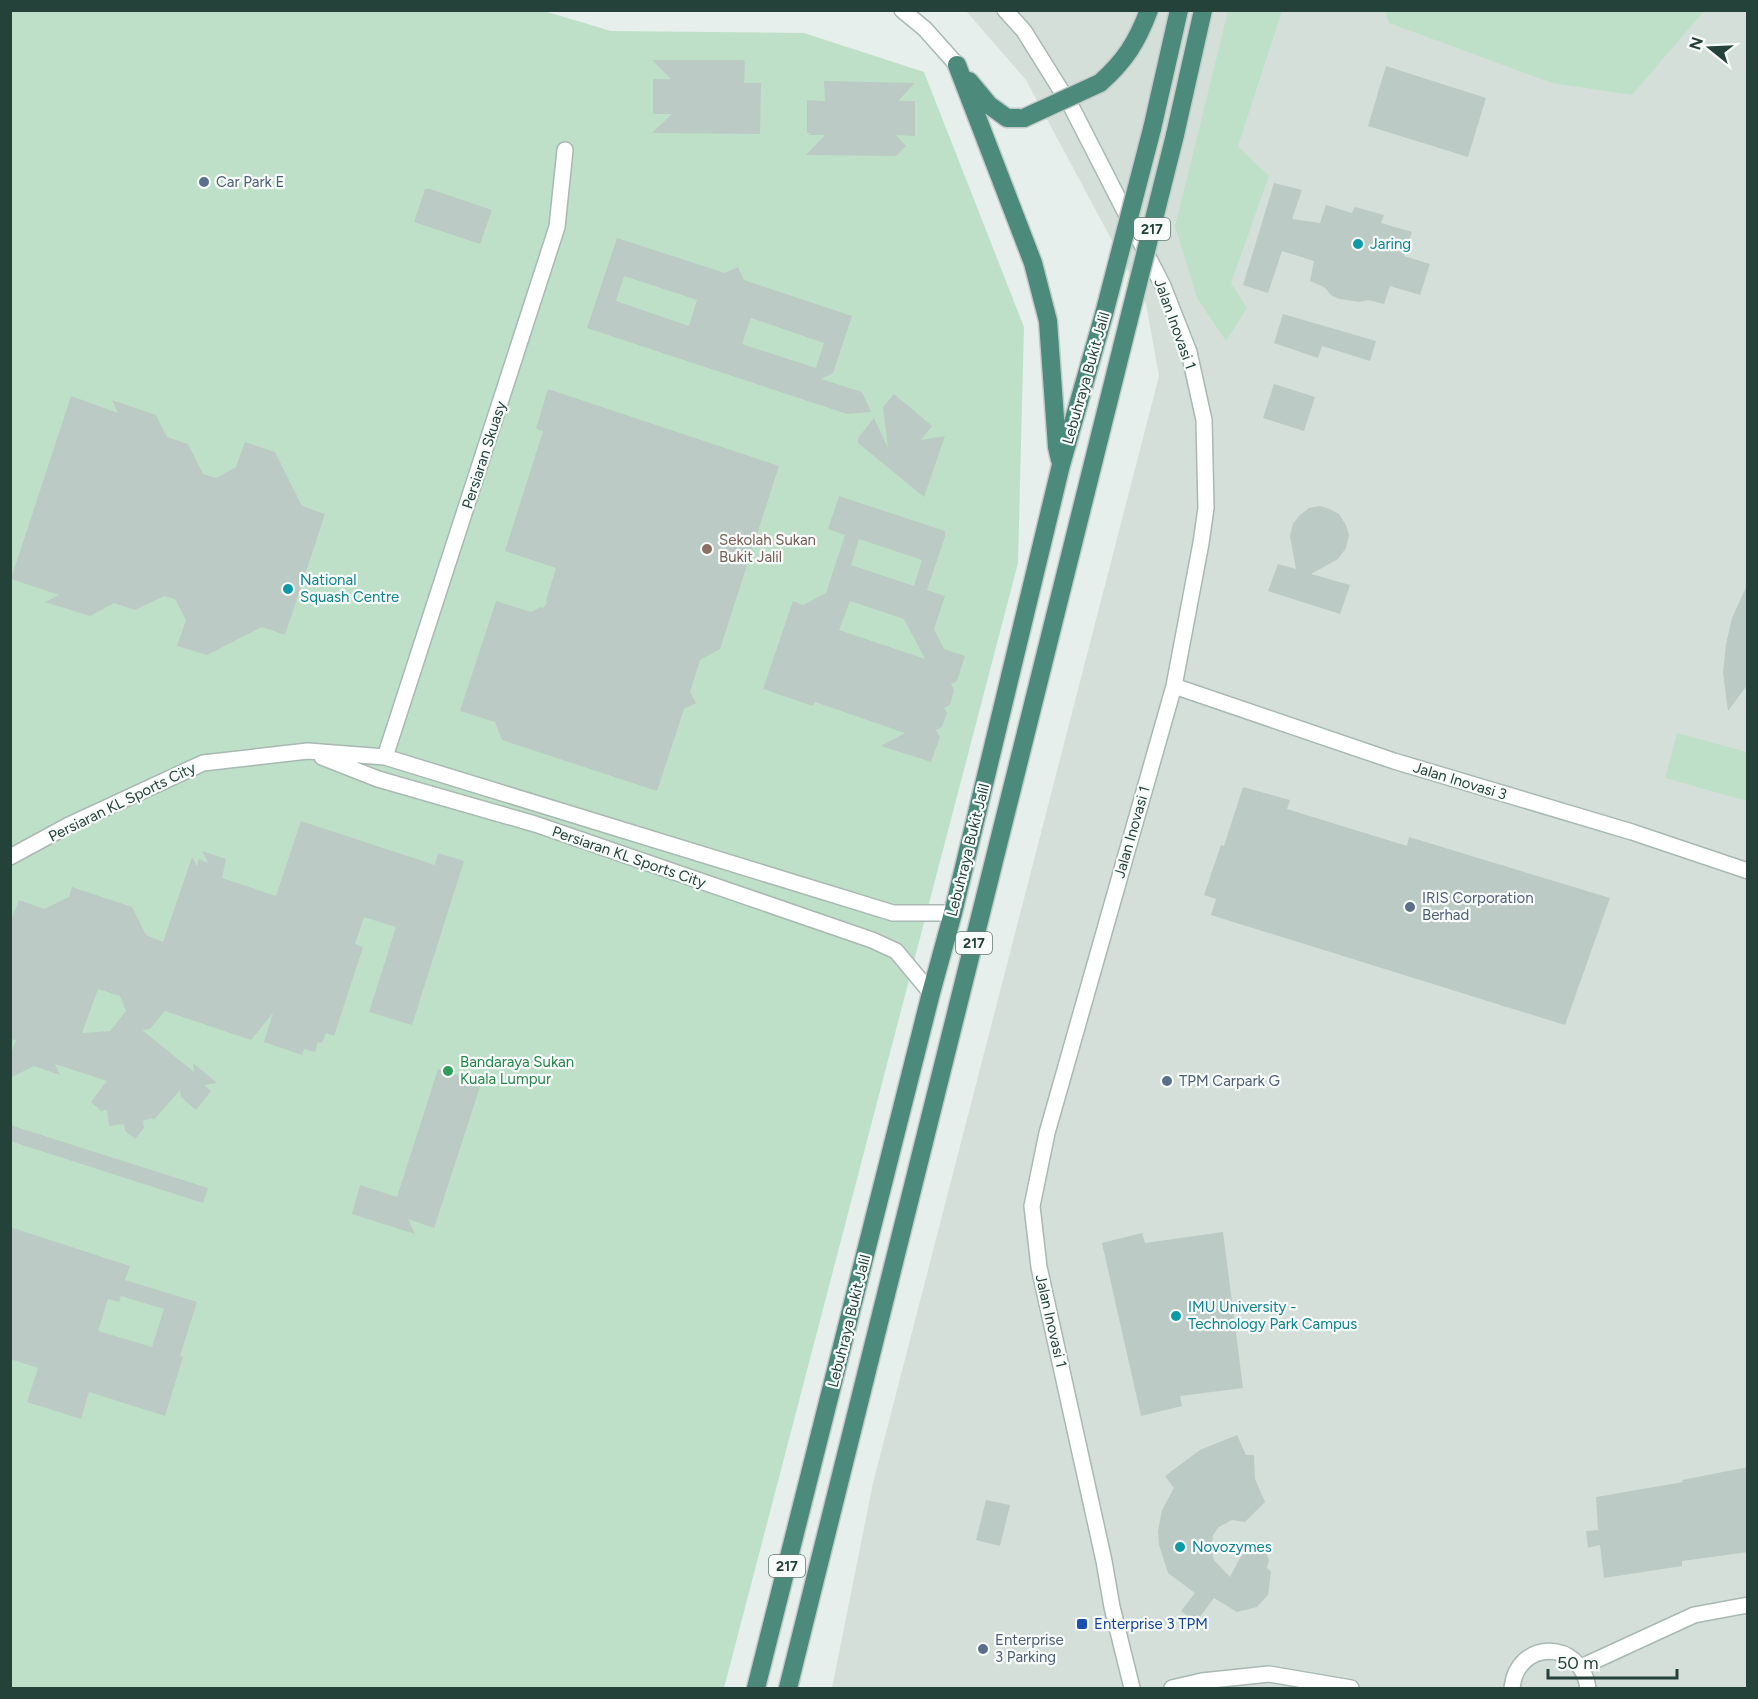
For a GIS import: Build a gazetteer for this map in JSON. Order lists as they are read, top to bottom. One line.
{"streets":{"highway":["217","Lebuhraya Bukit Jalil"],"street":["Jalan Inovasi 1","Persiaran Skuasy","Jalan Inovasi 3","Persiaran KL Sports City"]},"crossings":[["Jalan Inovasi 1","Jalan Inovasi 3"],["Lebuhraya Bukit Jalil","Persiaran KL Sports City"],["Persiaran Skuasy","Persiaran KL Sports City"]],"places":{"other":["Car Park E","Jaring","Sekolah Sukan Bukit Jalil","National Squash Centre","IRIS Corporation Berhad","Bandaraya Sukan Kuala Lumpur","TPM Carpark G","IMU University - Technology Park Campus","Novozymes","Enterprise 3 Parking"],"transit":["Enterprise 3 TPM"]},"scale_bar":"50 m","north":"left"}
